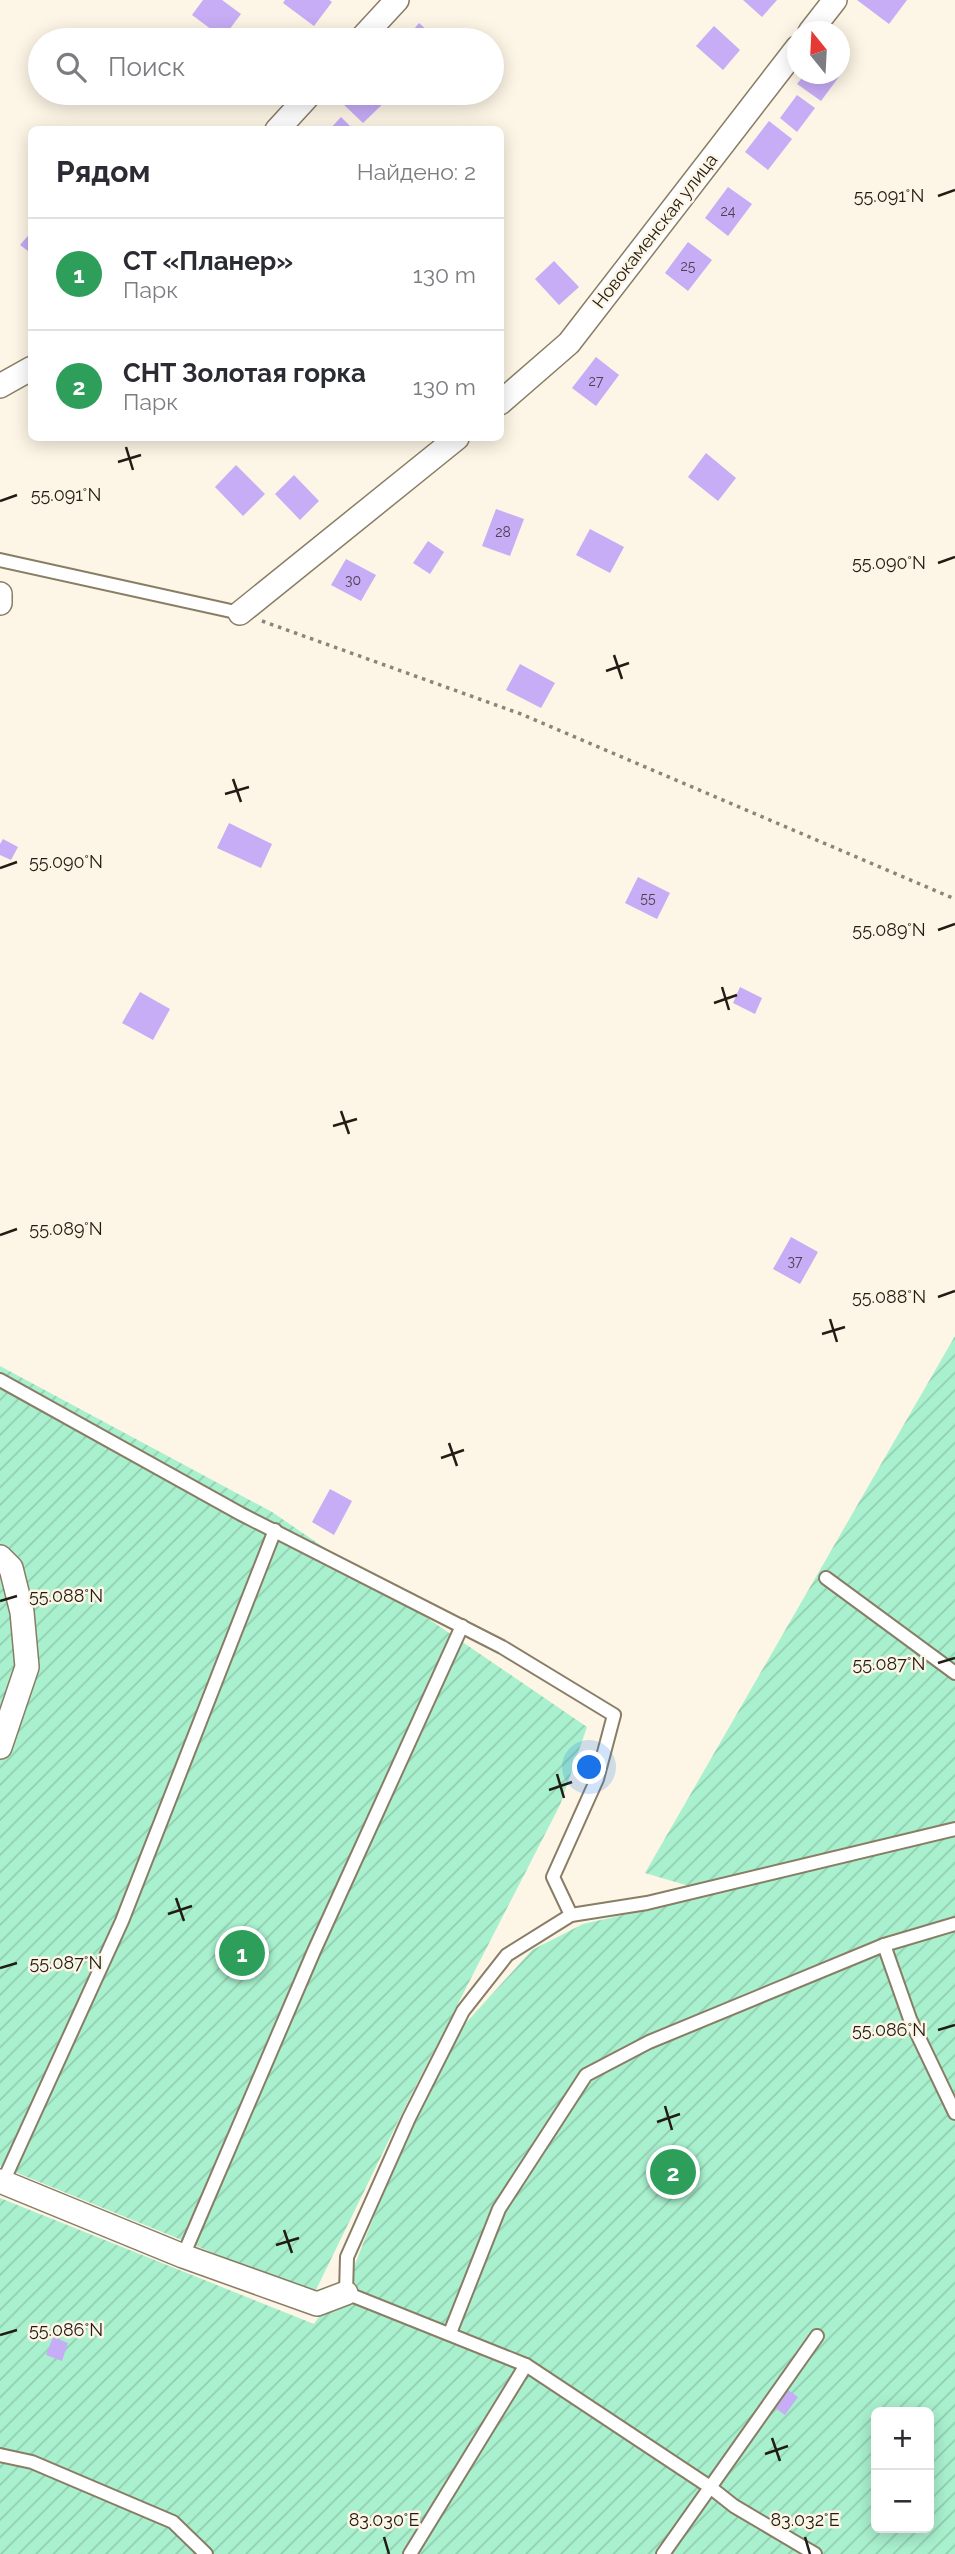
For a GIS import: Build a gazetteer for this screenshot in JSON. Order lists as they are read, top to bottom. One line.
{"streets":{"street":["Новокаменская улица"]},"house_numbers":["24","25","27","28","30","55","37"],"north":"top","page":{"search":"Поиск","heading":["Рядом","Найдено: 2"],"list":[{"mark":"1","name":"СТ «Планер»","note":"Парк","value":"130 m"},{"mark":"2","name":"СНТ Золотая горка","note":"Парк","value":"130 m"}],"pins":["1","2"],"map_buttons":["+","−"]},"coordinates":["55.091°N","55.090°N","55.089°N","55.088°N","55.087°N","55.086°N","83.030°E","83.032°E"]}
